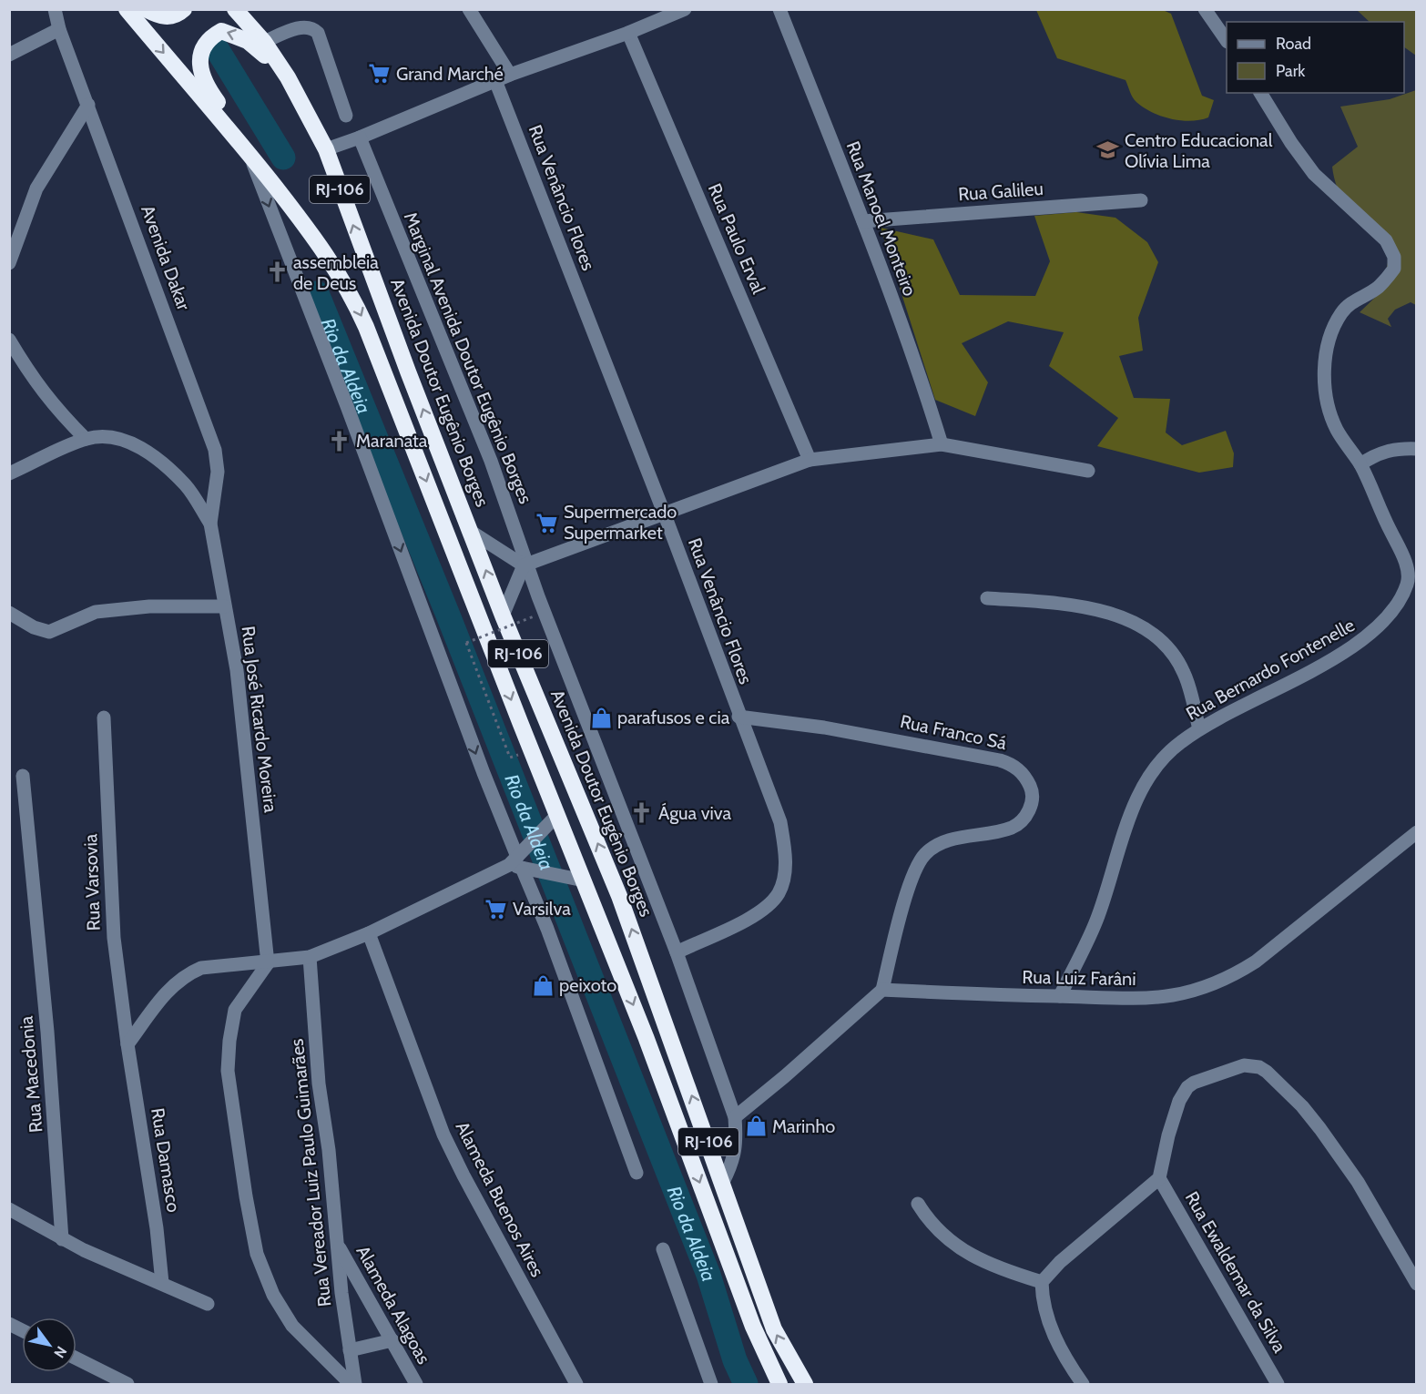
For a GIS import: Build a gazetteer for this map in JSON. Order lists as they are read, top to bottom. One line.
{"streets":{"highway":["RJ-106","Avenida Doutor Eugênio Borges"],"street":["Rua Galileu","Rua Venâncio Flores","Rua Manoel Monteiro","Rua Paulo Erval","Avenida Dakar","Marginal Avenida Doutor Eugênio Borges","Rua Bernardo Fontenelle","Rua José Ricardo Moreira","Rua Franco Sá","Rua Varsovia","Rua Luiz Farâni","Rua Macedonia","Rua Damasco","Rua Vereador Luiz Paulo Guimarães","Alameda Buenos Aires","Rua Ewaldemar da Silva","Alameda Alagoas"]},"crossings":[["Rua Galileu","Rua Manoel Monteiro"],["Rua Venâncio Flores","Marginal Avenida Doutor Eugênio Borges"],["Rua Venâncio Flores","Rua Franco Sá"],["Marginal Avenida Doutor Eugênio Borges","Avenida Doutor Eugênio Borges"],["Rua Bernardo Fontenelle","Rua Luiz Farâni"],["Rua Franco Sá","Rua Luiz Farâni"],["Rua Varsovia","Rua Damasco"],["Rua Vereador Luiz Paulo Guimarães","Alameda Alagoas"]],"water":["Rio da Aldeia"],"places":{"supermarket":["Grand Marché","Supermercado Supermarket","Varsilva"],"school or university":["Centro Educacional Olívia Lima"],"church":["assembleia de Deus","Maranata","Água viva"],"shop":["parafusos e cia","peixoto","Marinho"]},"legend":["Road","Park"],"north":"bottom right"}
